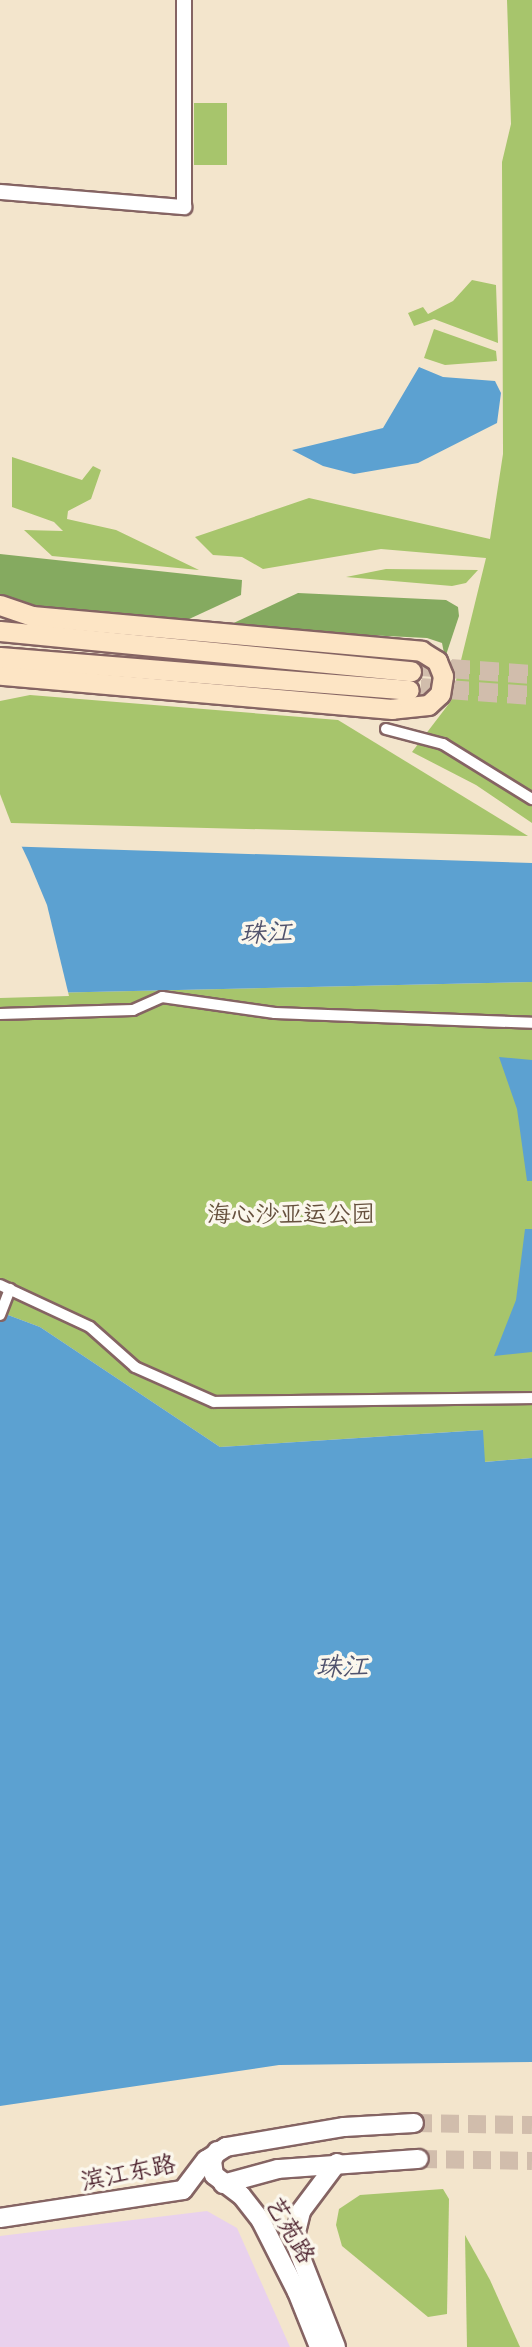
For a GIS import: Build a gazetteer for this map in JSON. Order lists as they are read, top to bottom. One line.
{"streets":{"street":["滨江东路","艺苑路"]},"water":["珠江"],"parks":["海心沙亚运公园"]}
